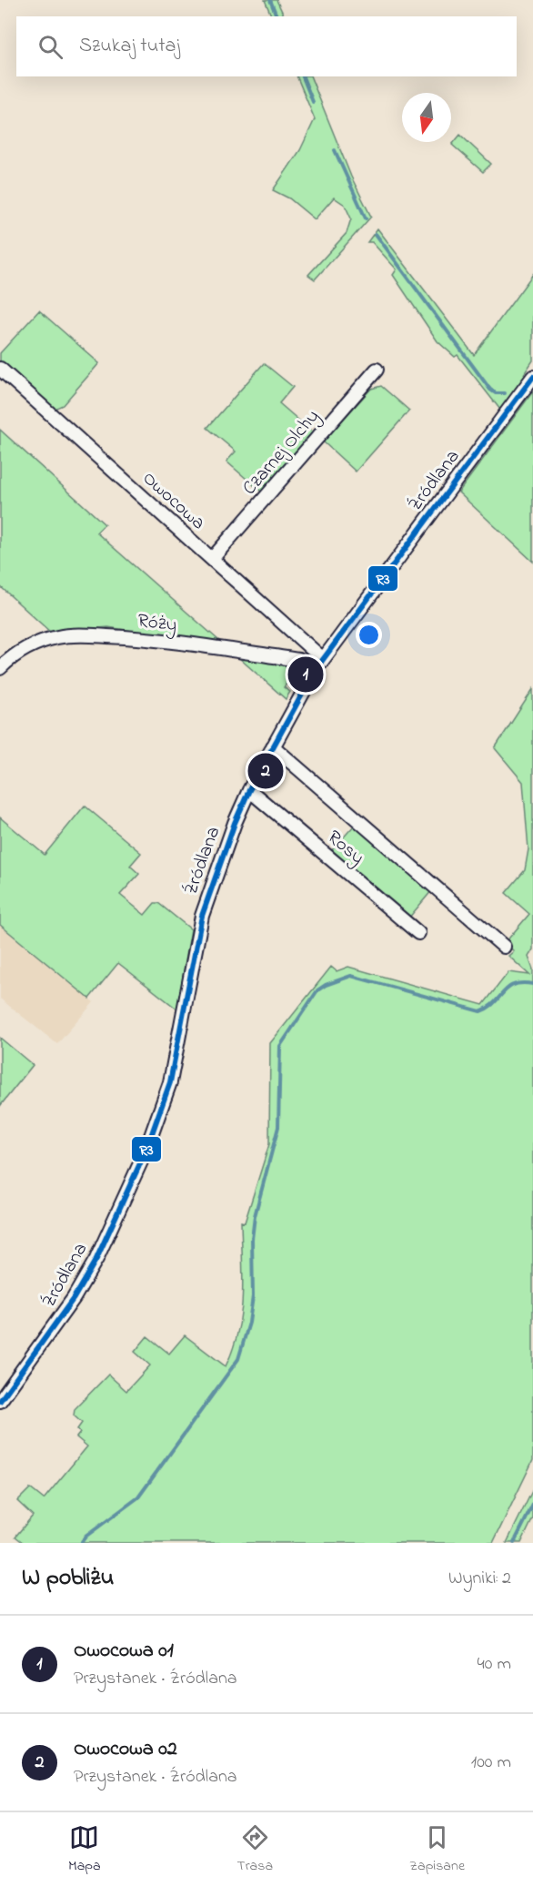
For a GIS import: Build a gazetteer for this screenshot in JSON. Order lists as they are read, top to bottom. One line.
{"streets":{"street":["Czarnej Olchy","Źródlana","Owocowa","Róży","Rosy"]},"crossings":[["Czarnej Olchy","Owocowa"],["Źródlana","Owocowa"],["Źródlana","Róży"],["Źródlana","Rosy"],["Owocowa","Róży"]],"lines":["transit line R3"],"north":"bottom","page":{"search":"Szukaj tutaj","pins":["1","2"],"heading":["W pobliżu","Wyniki: 2"],"list":[{"mark":"1","name":"Owocowa 01","note":"Przystanek · Źródlana","value":"40 m"},{"mark":"2","name":"Owocowa 02","note":"Przystanek · Źródlana","value":"100 m"}],"nav":["Mapa","Trasa","Zapisane"]}}
